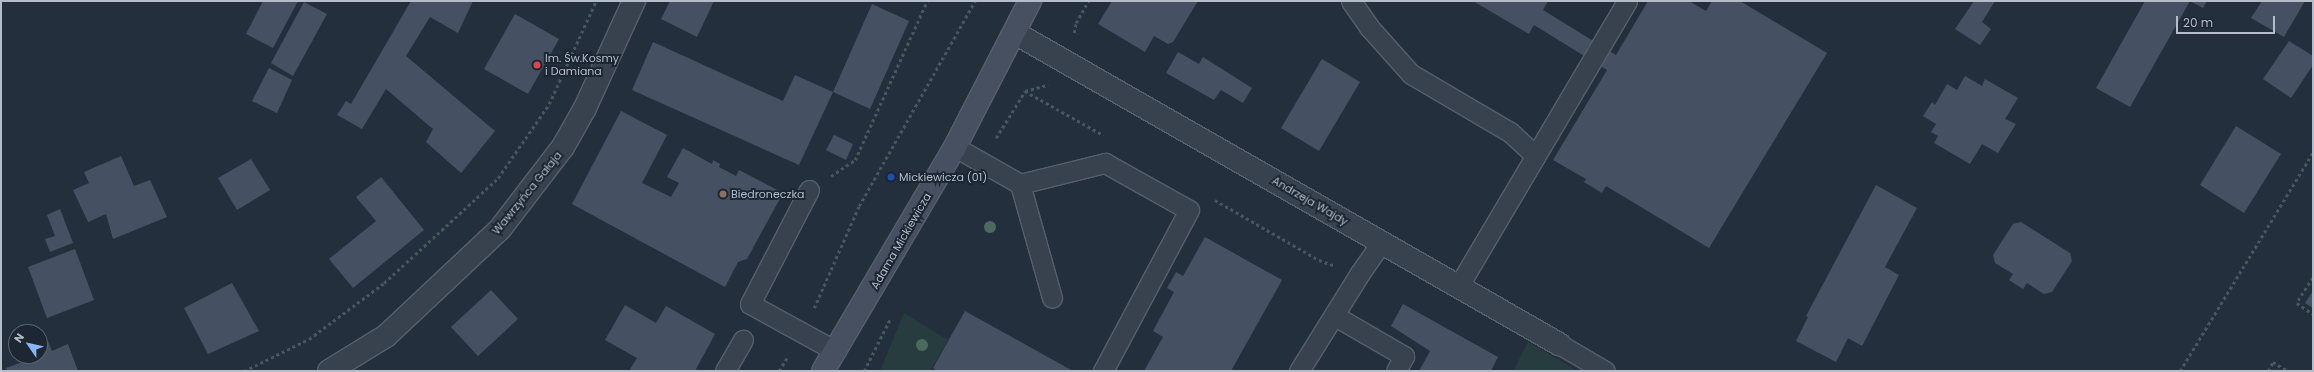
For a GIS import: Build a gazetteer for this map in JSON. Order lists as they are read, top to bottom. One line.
{"streets":{"street":["Wawrzyńca Gałaja","Andrzeja Wajdy","Adama Mickiewicza"]},"crossings":[["Andrzeja Wajdy","Adama Mickiewicza"]],"places":["Im. Św.Kosmy i Damiana","Mickiewicza (01)","Biedroneczka"],"scale_bar":"20 m","north":"top left"}
